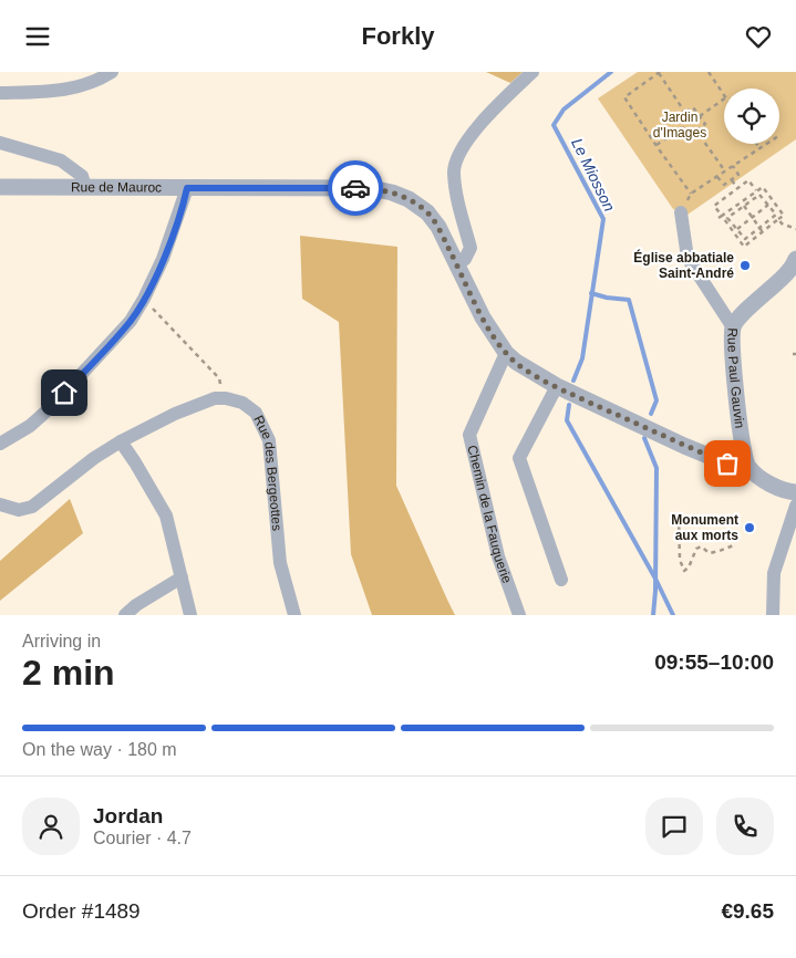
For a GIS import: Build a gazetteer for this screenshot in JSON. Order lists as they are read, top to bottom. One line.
{"streets":{"street":["Rue de Mauroc","Rue Paul Gauvin","Rue des Bergeottes","Chemin de la Fauquerie"]},"crossings":[["Rue de Mauroc","Rue Paul Gauvin"],["Rue de Mauroc","Chemin de la Fauquerie"]],"water":["Le Miosson"],"parks":["Jardin d'Images"],"places":["Église abbatiale Saint-André","Monument aux morts"],"page":{"header":"Forkly","heading":["2 min","Arriving in","09:55–10:00"],"panel":["Jordan","Courier · 4.7","Order #1489","€9.65"],"bar":"On the way · 180 m"}}
